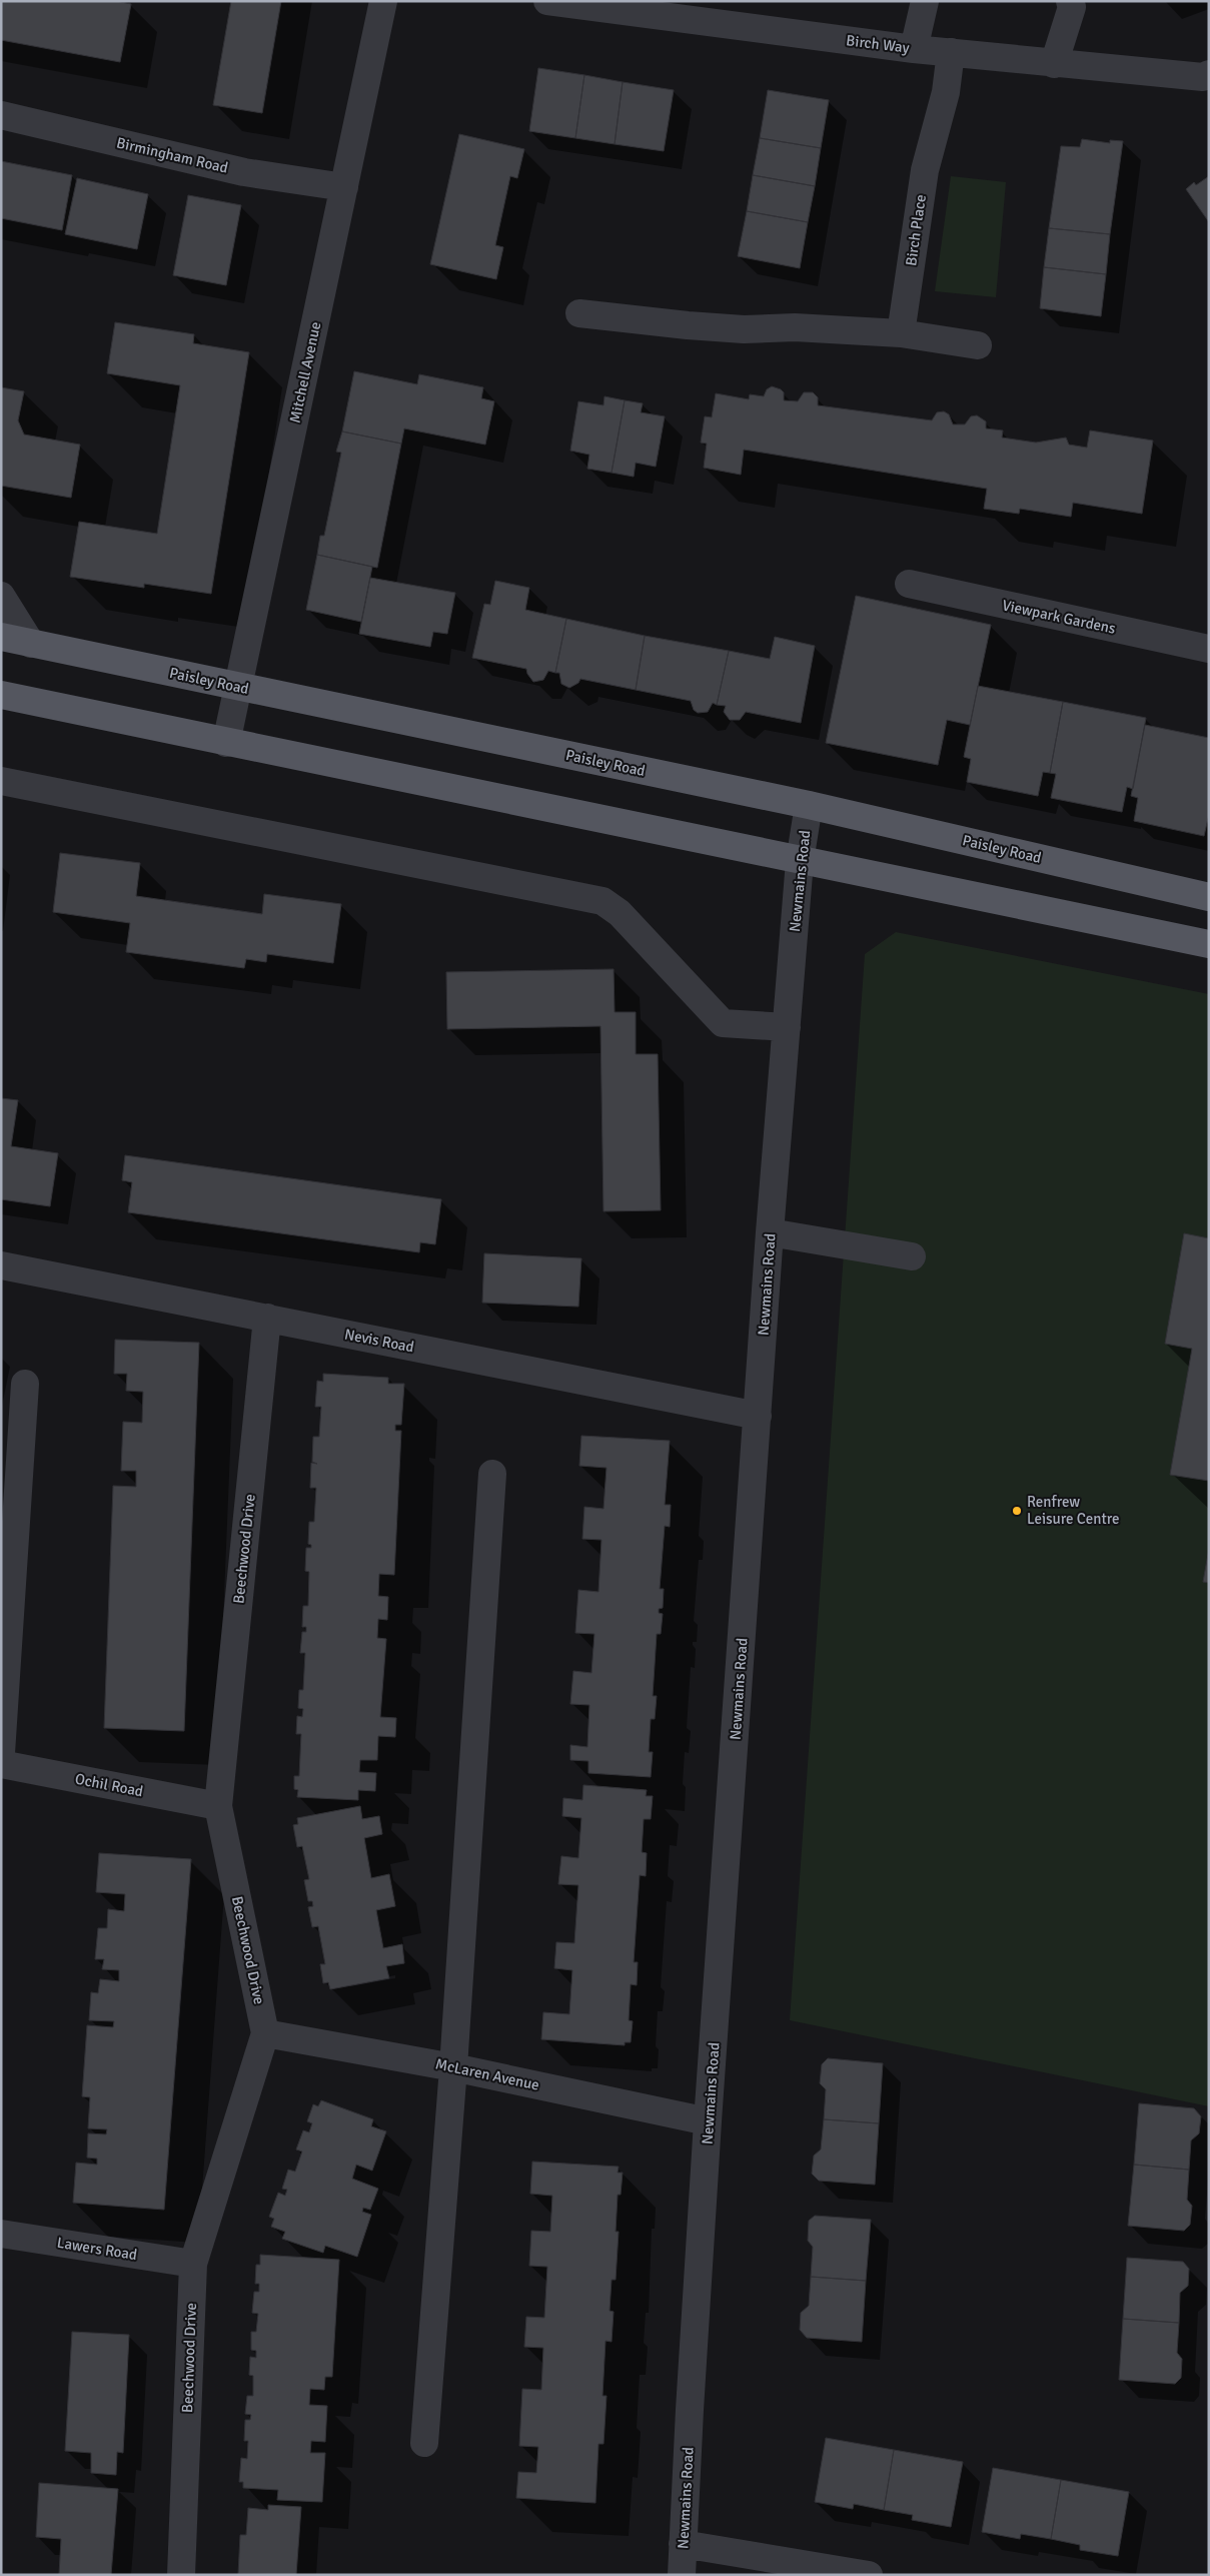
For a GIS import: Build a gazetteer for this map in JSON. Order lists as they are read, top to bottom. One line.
{"streets":{"main road":["Paisley Road"],"street":["Birch Way","Birmingham Road","Birch Place","Mitchell Avenue","Viewpark Gardens","Newmains Road","Nevis Road","Beechwood Drive","Ochil Road","McLaren Avenue","Lawers Road"]},"crossings":[["Birch Way","Birch Place"],["Birmingham Road","Mitchell Avenue"],["Mitchell Avenue","Paisley Road"],["Paisley Road","Newmains Road"],["Newmains Road","Nevis Road"],["Newmains Road","McLaren Avenue"],["Nevis Road","Beechwood Drive"],["Beechwood Drive","Ochil Road"],["Beechwood Drive","McLaren Avenue"],["Beechwood Drive","Lawers Road"]],"places":["Renfrew Leisure Centre"]}
